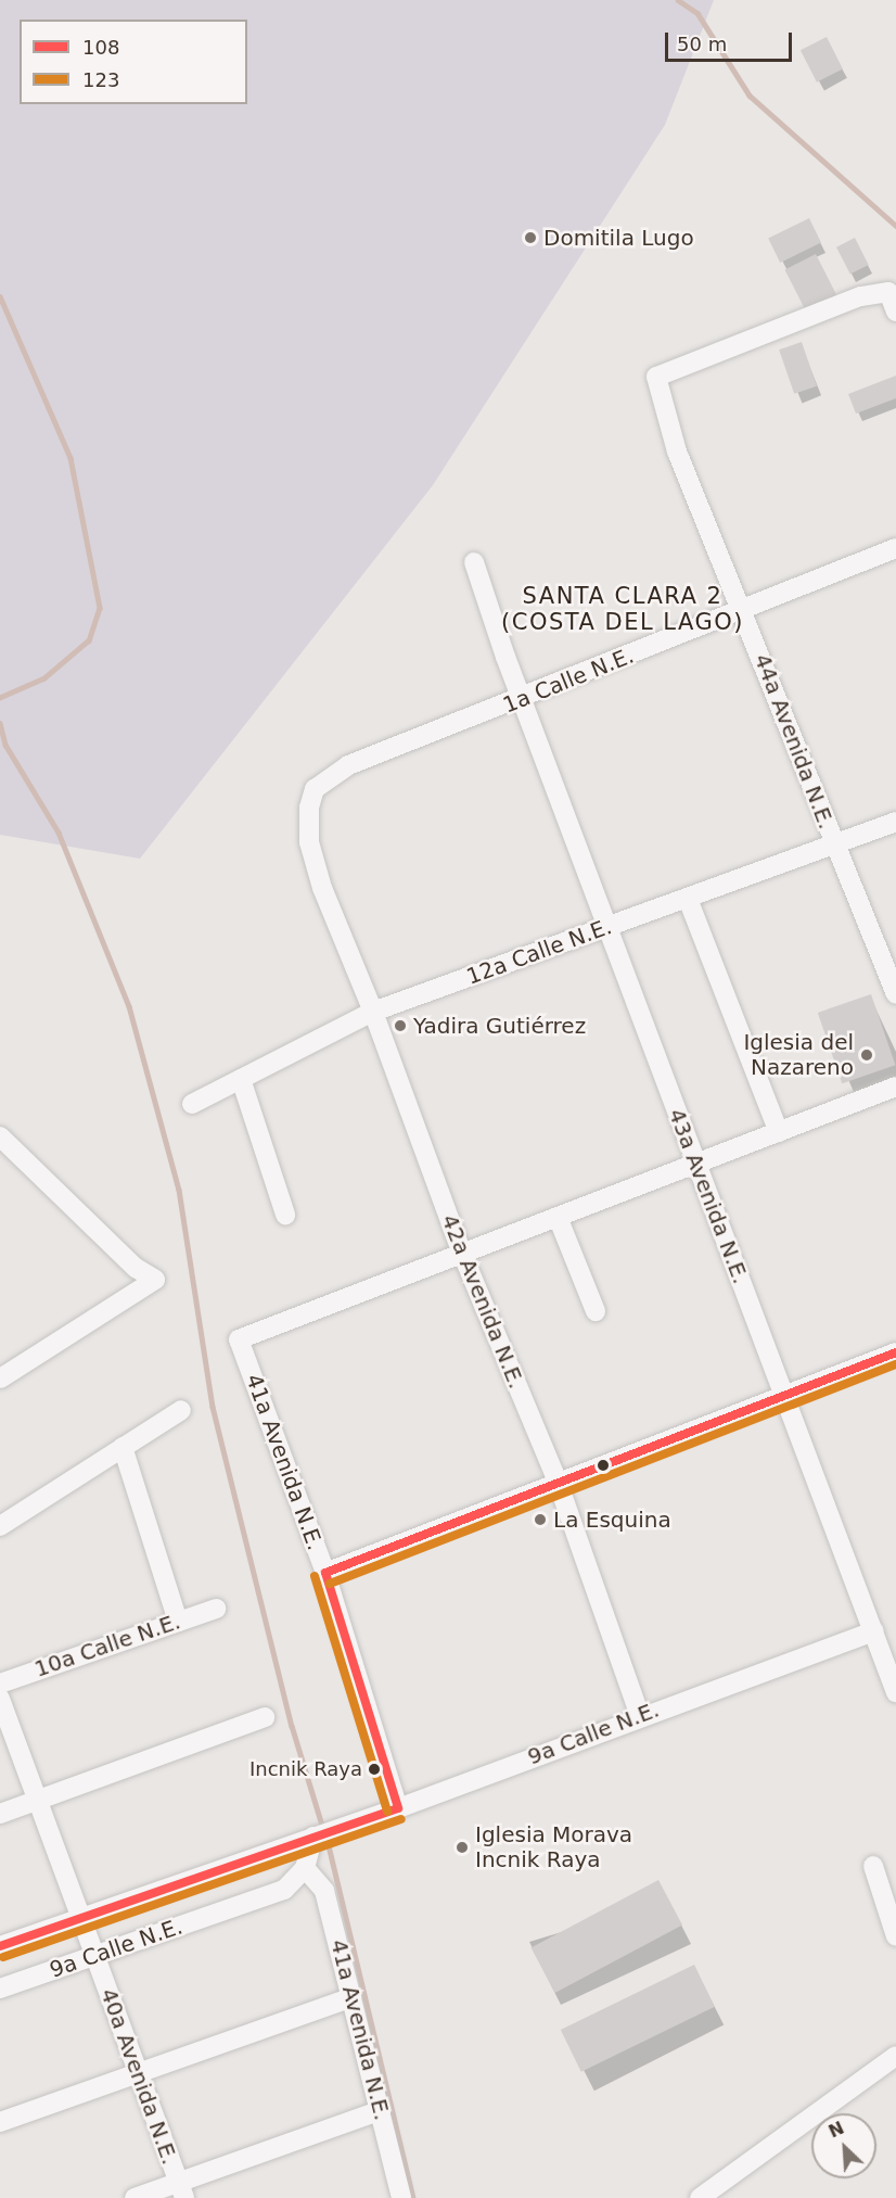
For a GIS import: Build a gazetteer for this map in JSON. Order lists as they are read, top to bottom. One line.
{"streets":{"street":["1a Calle N.E.","44a Avenida N.E.","12a Calle N.E.","43a Avenida N.E.","42a Avenida N.E.","41a Avenida N.E.","10a Calle N.E.","9a Calle N.E.","40a Avenida N.E."]},"crossings":[["1a Calle N.E.","44a Avenida N.E."],["1a Calle N.E.","43a Avenida N.E."],["1a Calle N.E.","42a Avenida N.E."],["44a Avenida N.E.","12a Calle N.E."],["12a Calle N.E.","43a Avenida N.E."],["12a Calle N.E.","42a Avenida N.E."],["43a Avenida N.E.","9a Calle N.E."],["42a Avenida N.E.","41a Avenida N.E."],["42a Avenida N.E.","9a Calle N.E."],["41a Avenida N.E.","9a Calle N.E."],["9a Calle N.E.","40a Avenida N.E."]],"districts":["SANTA CLARA 2 (COSTA DEL LAGO)"],"places":["Domitila Lugo","Yadira Gutiérrez","Iglesia del Nazareno","La Esquina","Incnik Raya","Iglesia Morava Incnik Raya"],"lines":["transit line 108","transit line 123"],"legend":["108","123"],"scale_bar":"50 m","north":"top left"}
